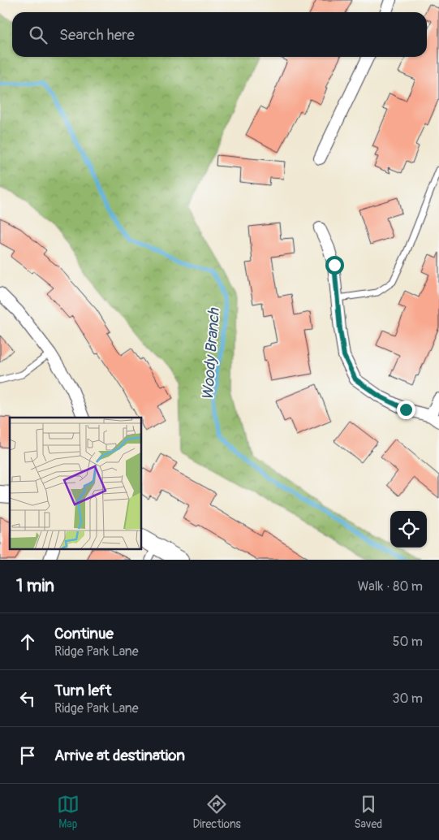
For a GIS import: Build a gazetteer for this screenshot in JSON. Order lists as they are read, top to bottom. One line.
{"water":["Woody Branch"],"page":{"search":"Search here","heading":["1 min","Walk · 80 m"],"list":[["Continue","Ridge Park Lane","50 m"],["Turn left","Ridge Park Lane","30 m"],"Arrive at destination"],"nav":["Map","Directions","Saved"]}}
